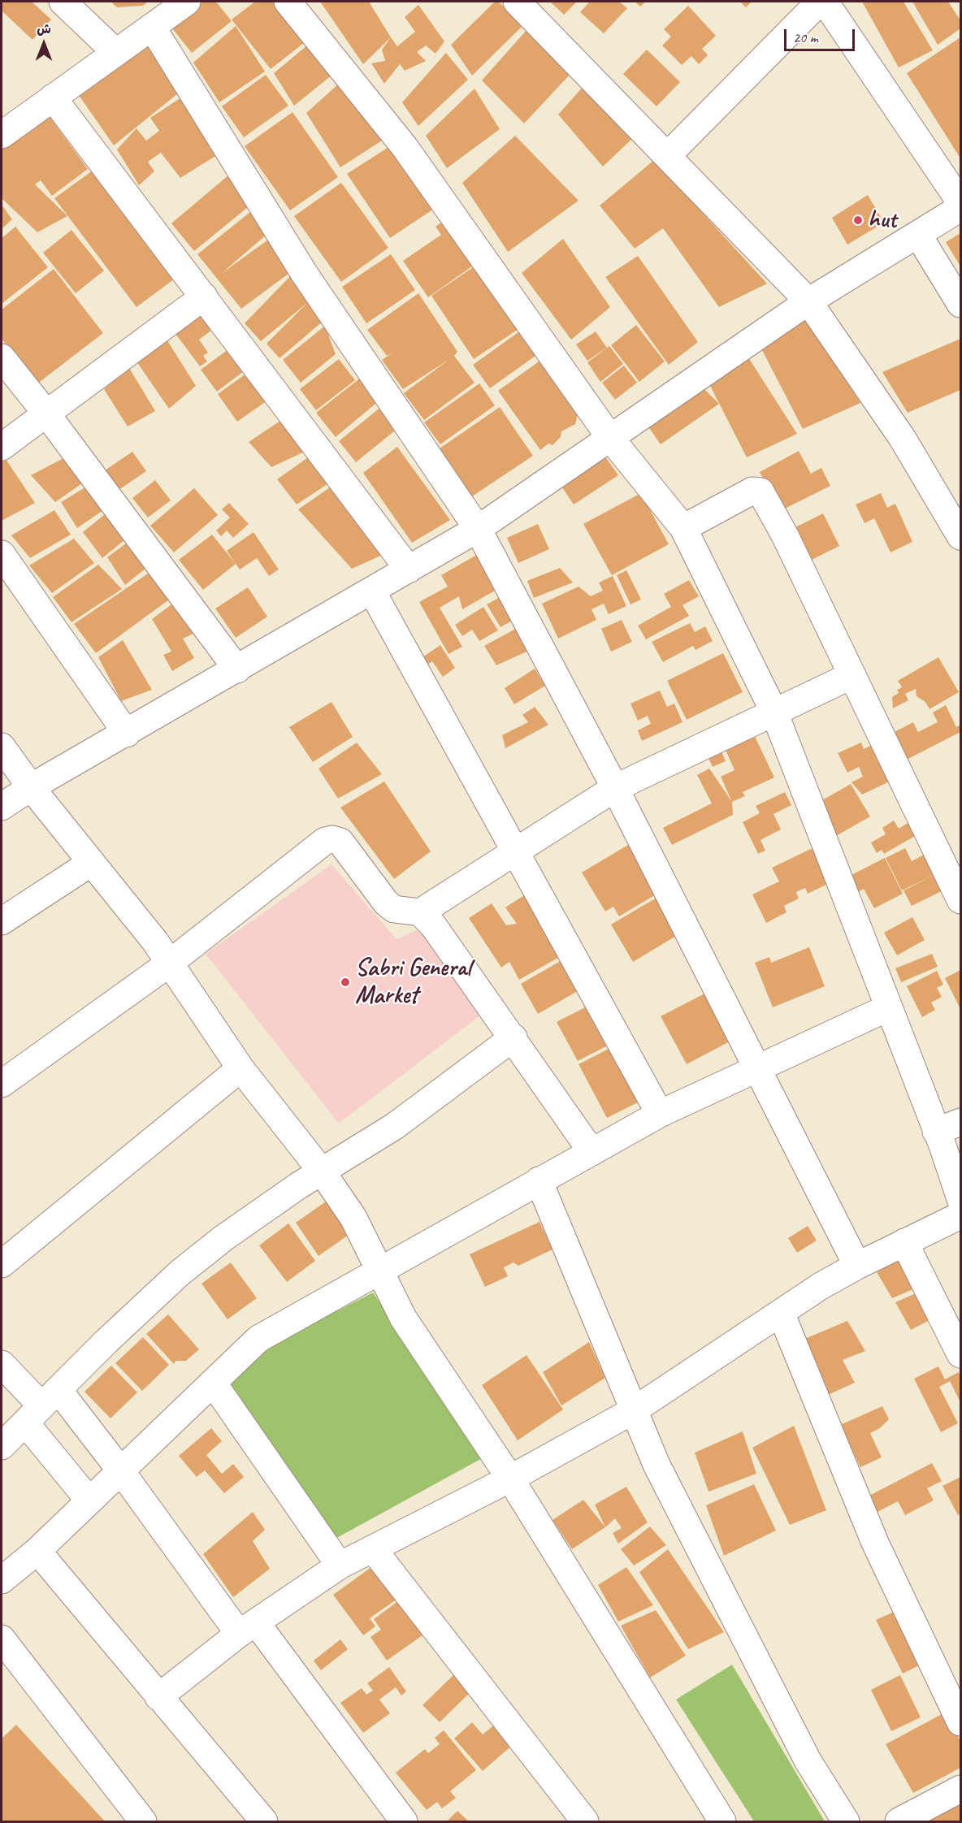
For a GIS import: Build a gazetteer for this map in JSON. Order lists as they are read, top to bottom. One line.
{"places":["hut","Sabri General Market"],"scale_bar":"20 m","north":"top"}
